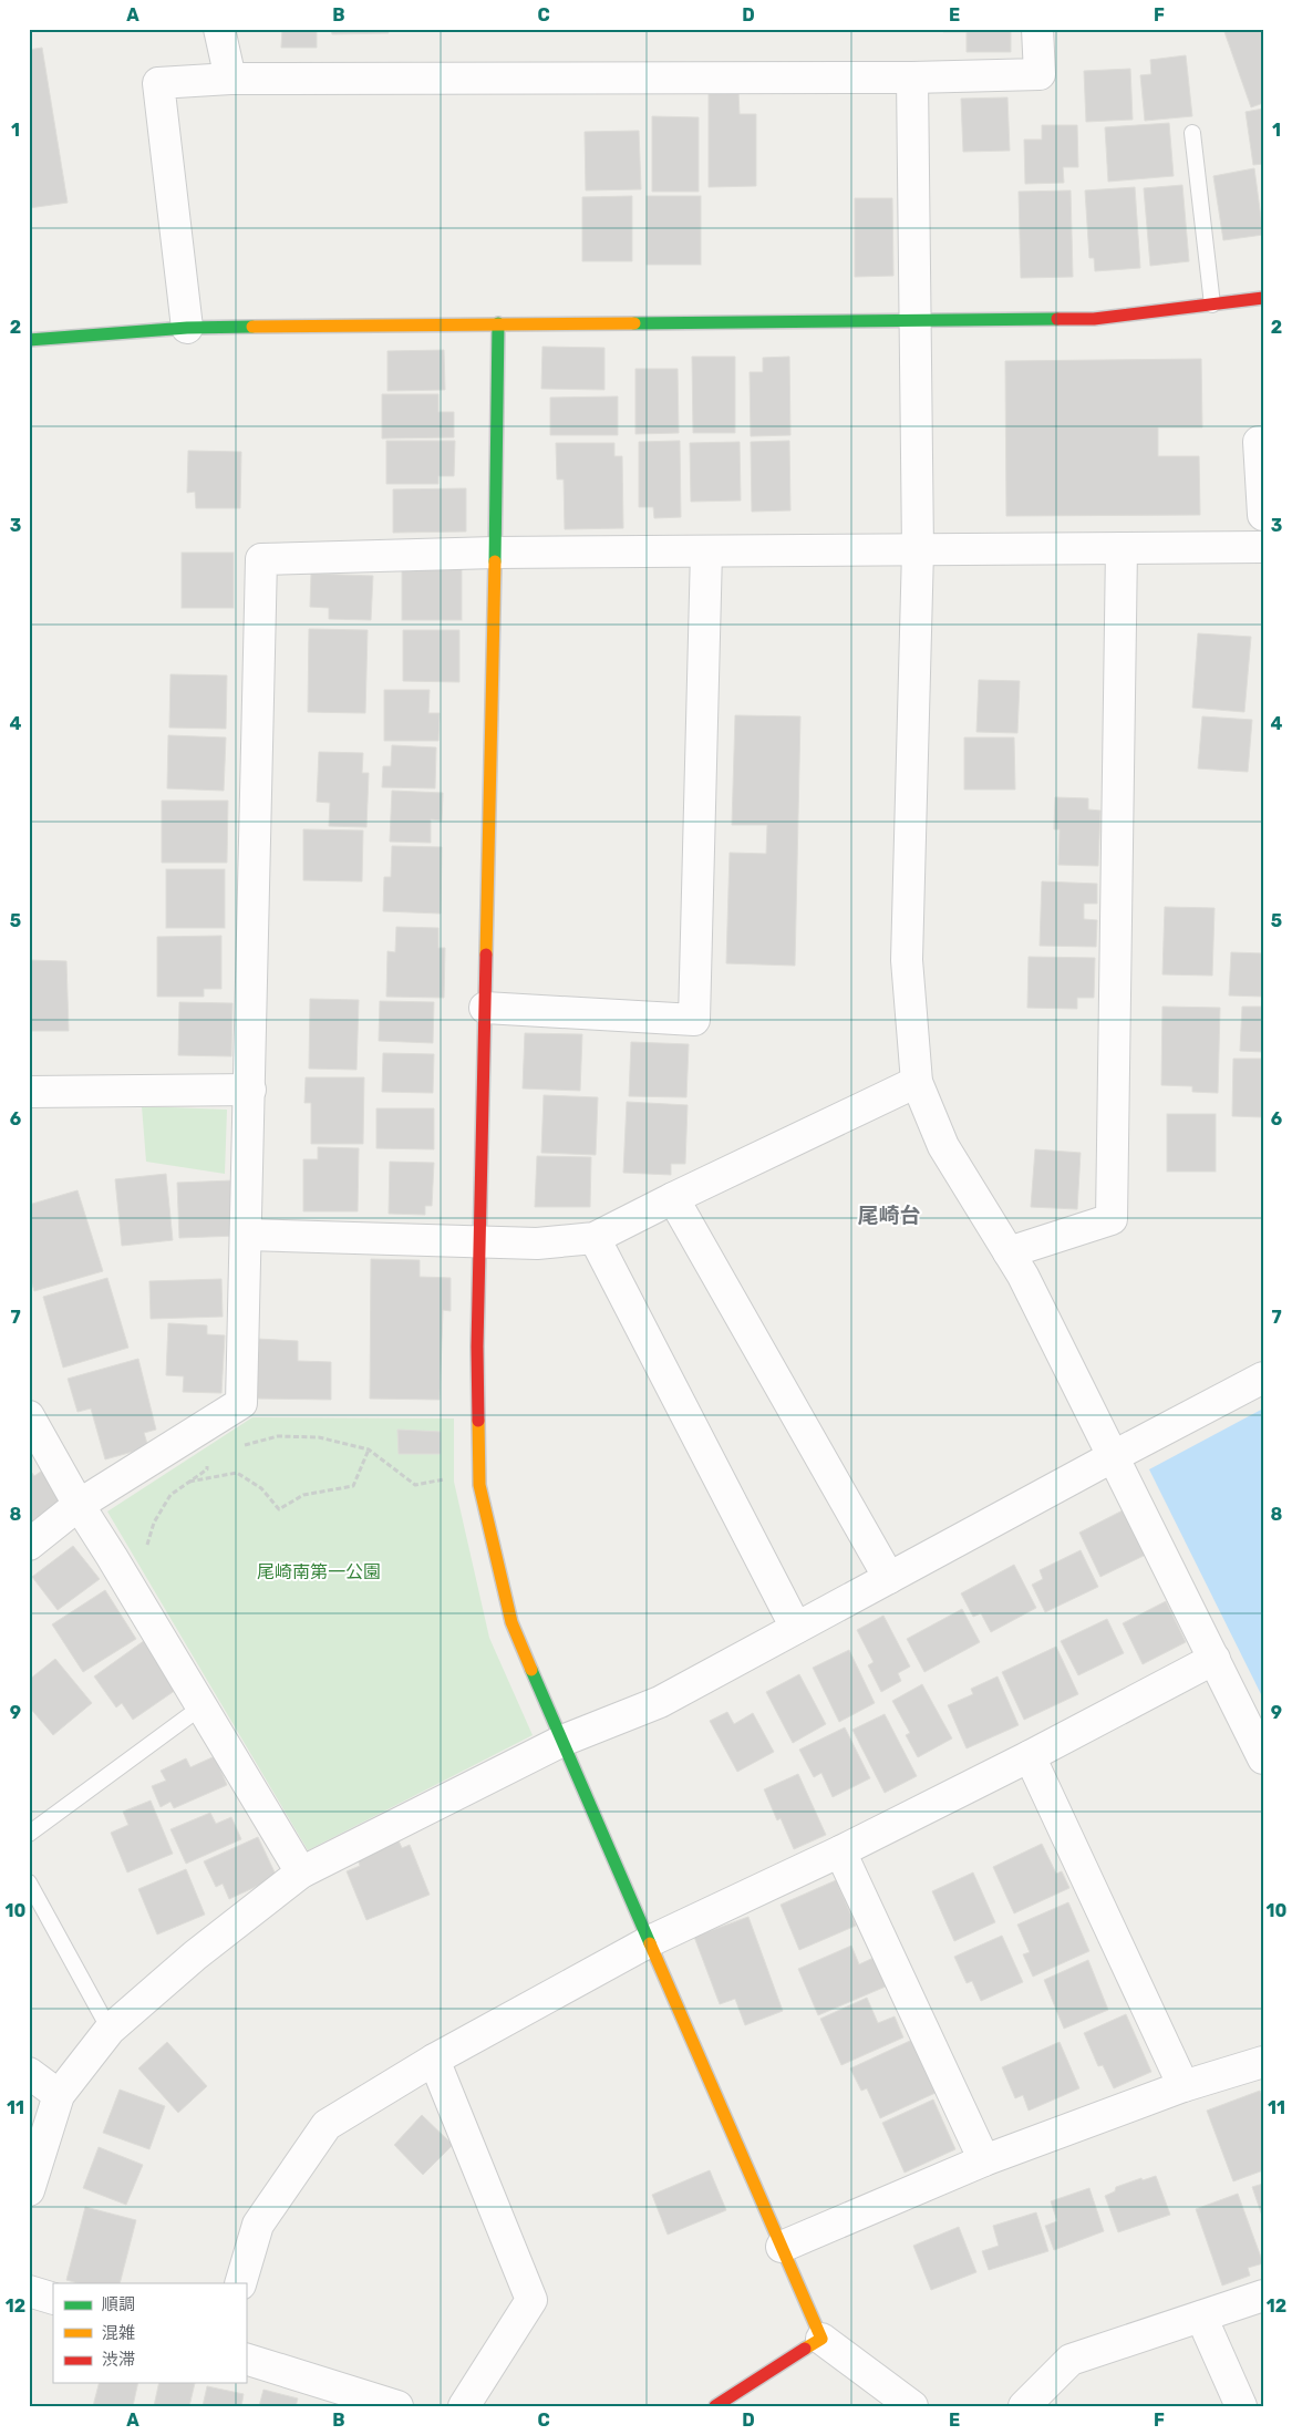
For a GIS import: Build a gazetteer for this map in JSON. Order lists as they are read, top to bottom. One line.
{"districts":["尾崎台"],"parks":["尾崎南第一公園"],"legend":["順調","混雑","渋滞"],"grid":{"columns":["A","B","C","D","E","F"],"rows":["1","2","3","4","5","6","7","8","9","10","11","12"]}}
